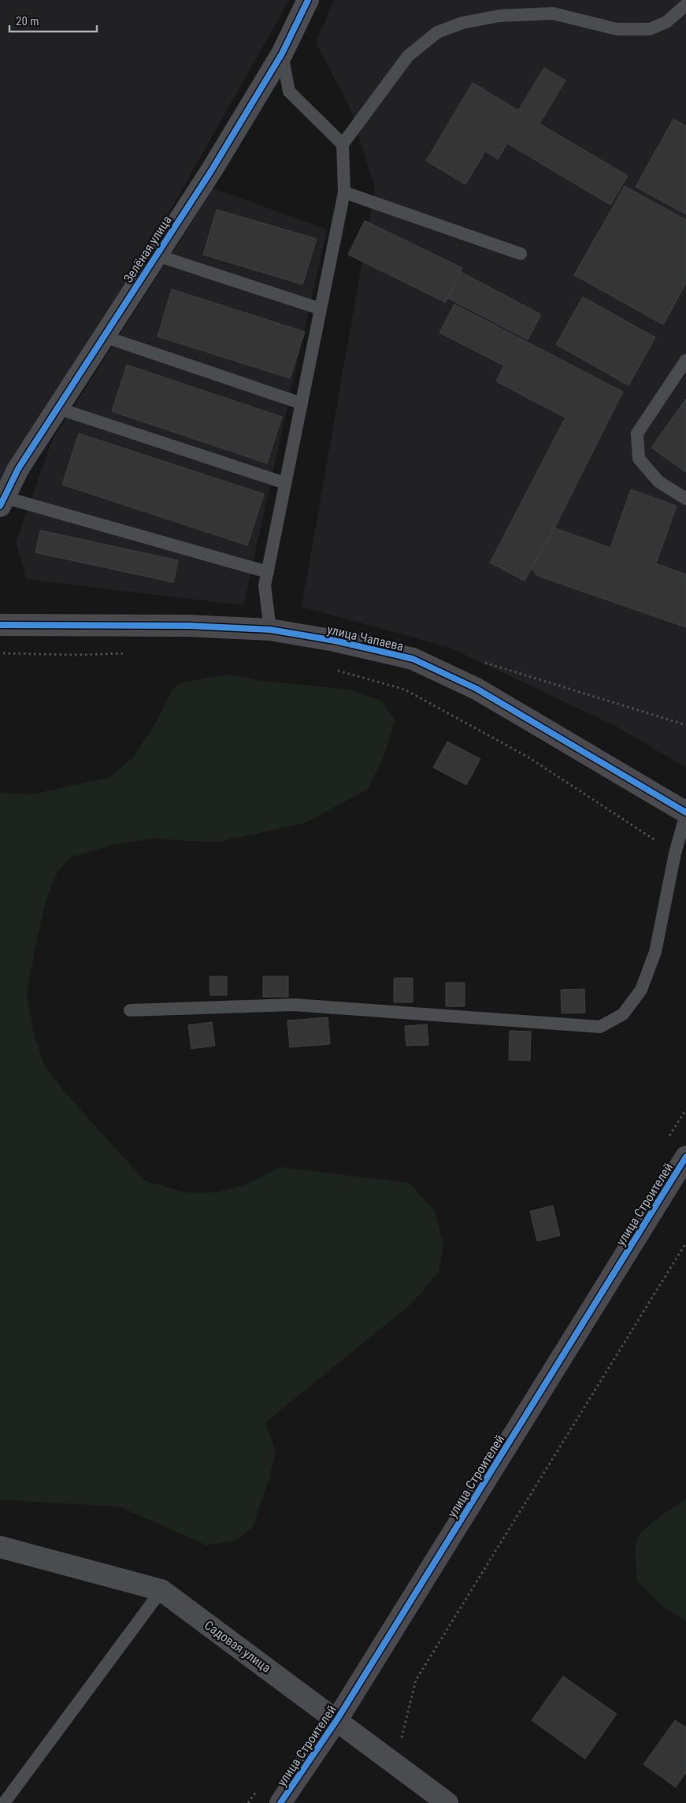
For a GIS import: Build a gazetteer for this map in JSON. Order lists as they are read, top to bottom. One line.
{"streets":{"street":["Зелёная улица","улица Чапаева","улица Строителей","Садовая улица"]},"crossings":[["улица Строителей","Садовая улица"]],"scale_bar":"20 m"}
